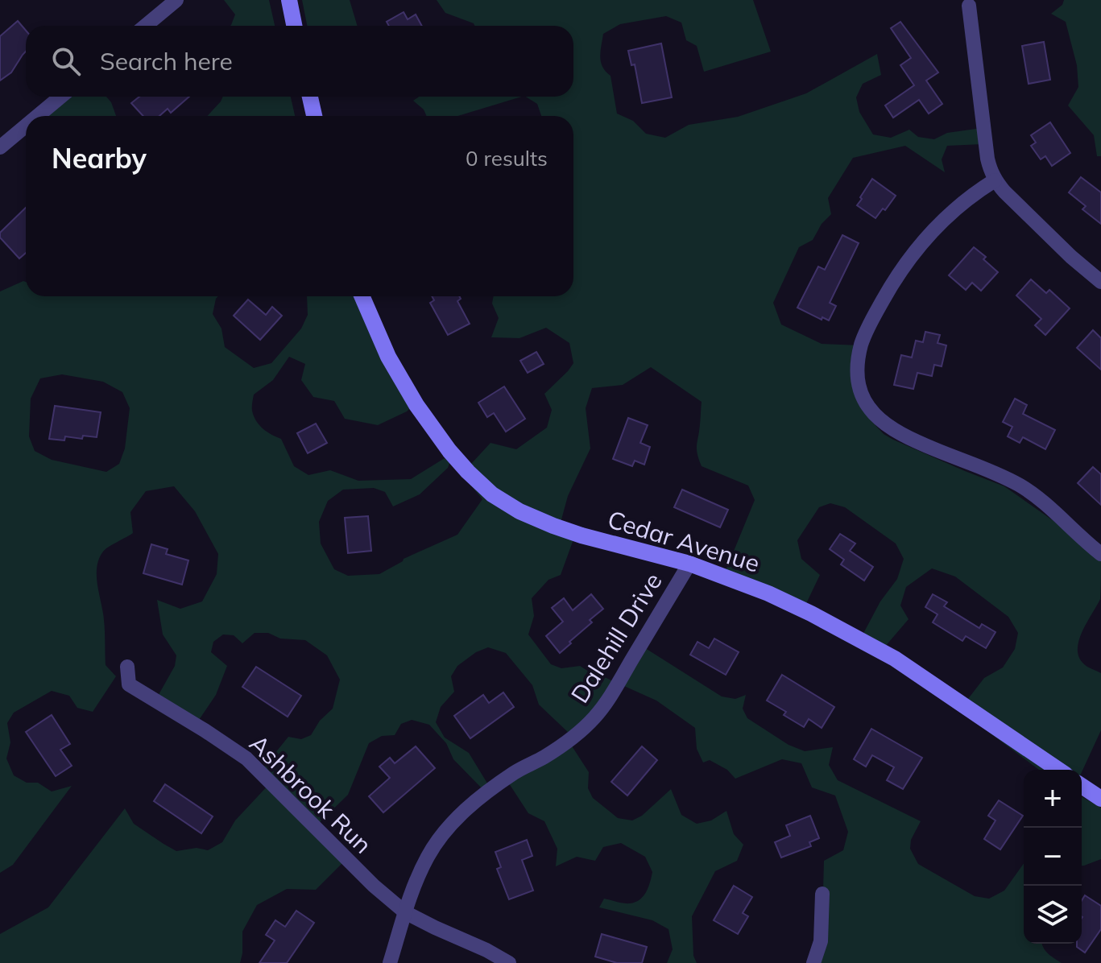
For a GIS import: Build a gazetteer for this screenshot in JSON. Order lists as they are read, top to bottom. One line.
{"streets":{"street":["Cedar Avenue","Dalehill Drive","Ashbrook Run"]},"crossings":[["Cedar Avenue","Dalehill Drive"],["Dalehill Drive","Ashbrook Run"]],"page":{"search":"Search here","heading":["Nearby","0 results"],"map_buttons":["+","−"]}}
